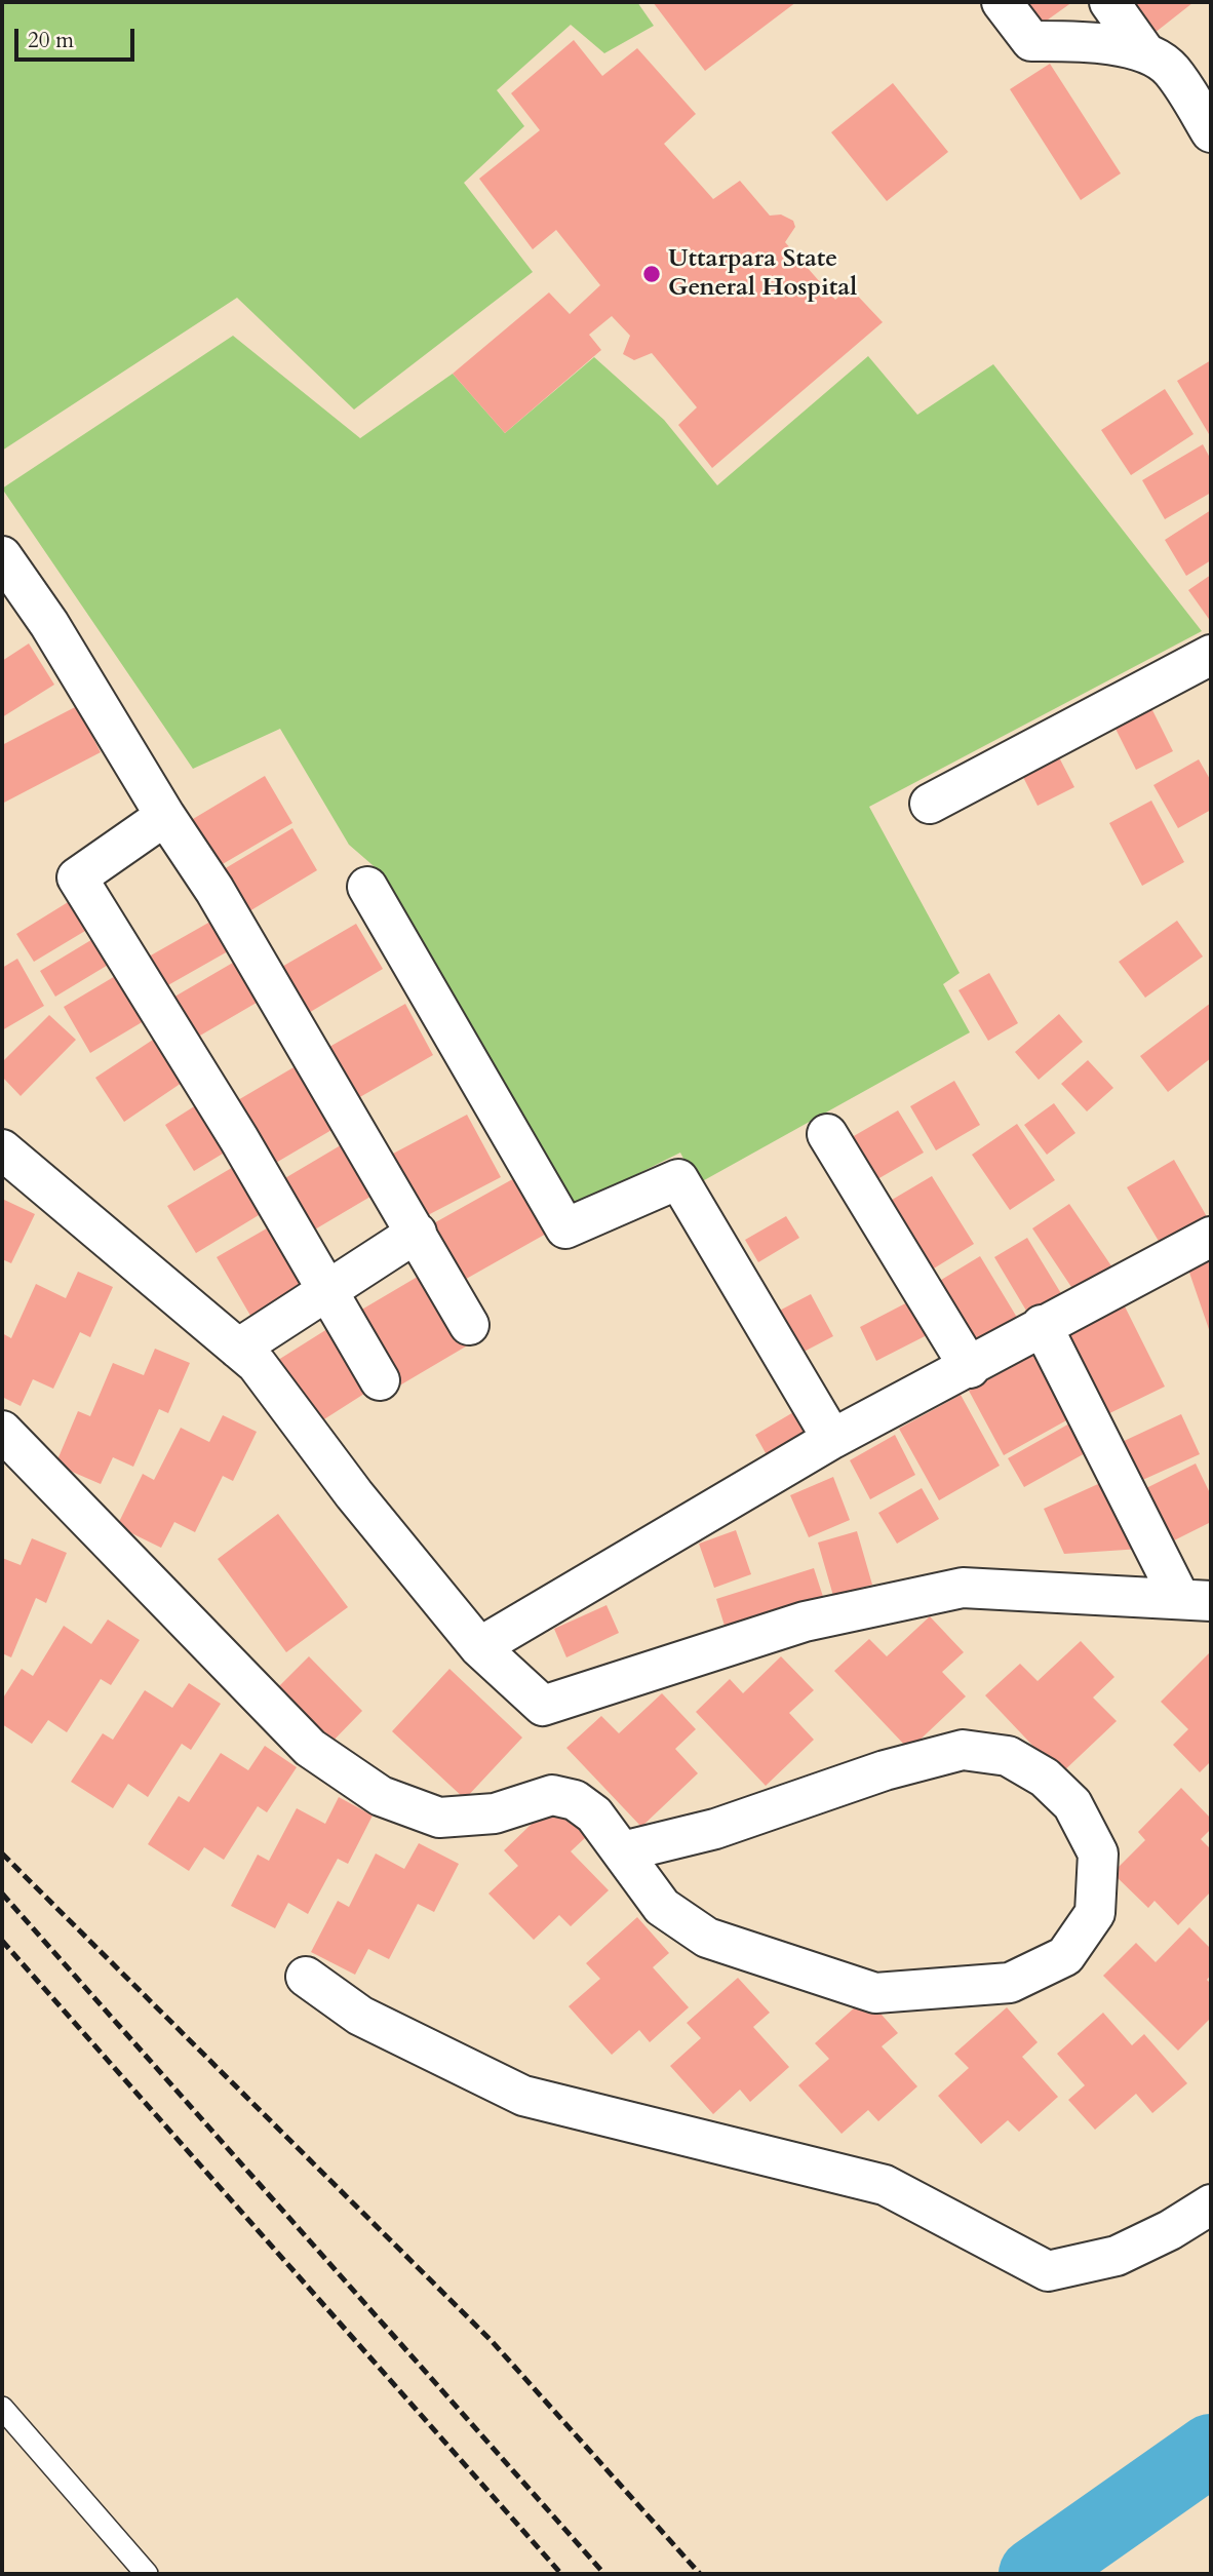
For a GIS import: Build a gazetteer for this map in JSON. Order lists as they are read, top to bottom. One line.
{"places":["Uttarpara State General Hospital"],"scale_bar":"20 m"}
